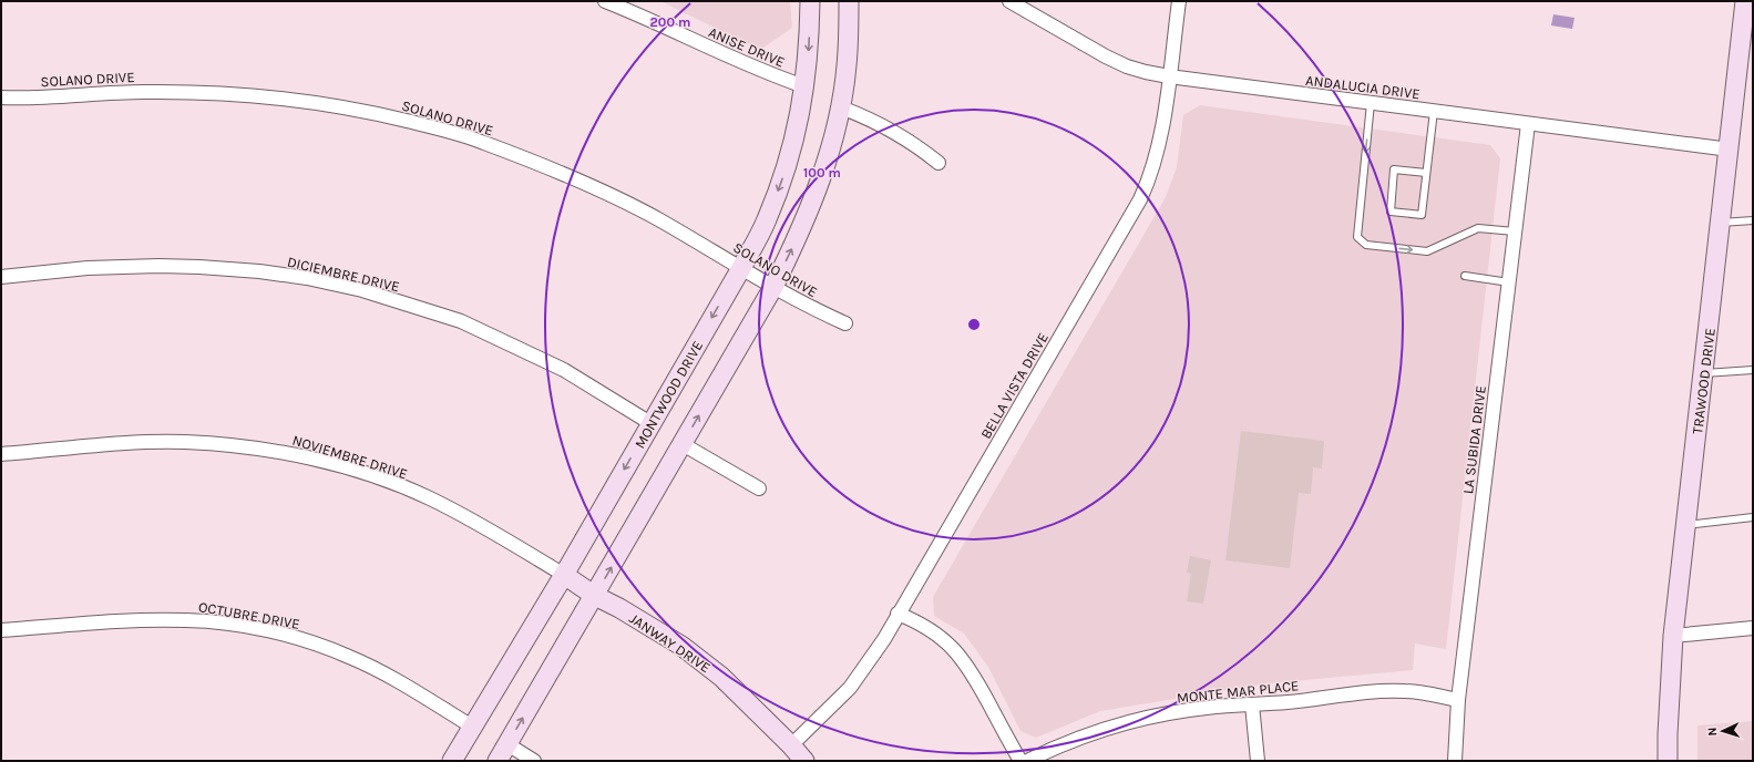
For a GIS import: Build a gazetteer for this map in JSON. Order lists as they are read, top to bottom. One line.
{"streets":{"main road":["TRAWOOD DRIVE","MONTWOOD DRIVE","JANWAY DRIVE"],"street":["ANISE DRIVE","SOLANO DRIVE","ANDALUCIA DRIVE","DICIEMBRE DRIVE","BELLA VISTA DRIVE","LA SUBIDA DRIVE","NOVIEMBRE DRIVE","OCTUBRE DRIVE","MONTE MAR PLACE"]},"crossings":[["ANISE DRIVE","MONTWOOD DRIVE"],["SOLANO DRIVE","MONTWOOD DRIVE"],["ANDALUCIA DRIVE","TRAWOOD DRIVE"],["ANDALUCIA DRIVE","BELLA VISTA DRIVE"],["ANDALUCIA DRIVE","LA SUBIDA DRIVE"],["DICIEMBRE DRIVE","MONTWOOD DRIVE"],["BELLA VISTA DRIVE","JANWAY DRIVE"],["MONTWOOD DRIVE","NOVIEMBRE DRIVE"],["MONTWOOD DRIVE","OCTUBRE DRIVE"],["MONTWOOD DRIVE","JANWAY DRIVE"],["LA SUBIDA DRIVE","MONTE MAR PLACE"],["NOVIEMBRE DRIVE","JANWAY DRIVE"]],"north":"left","rings":["200 m","100 m"]}
